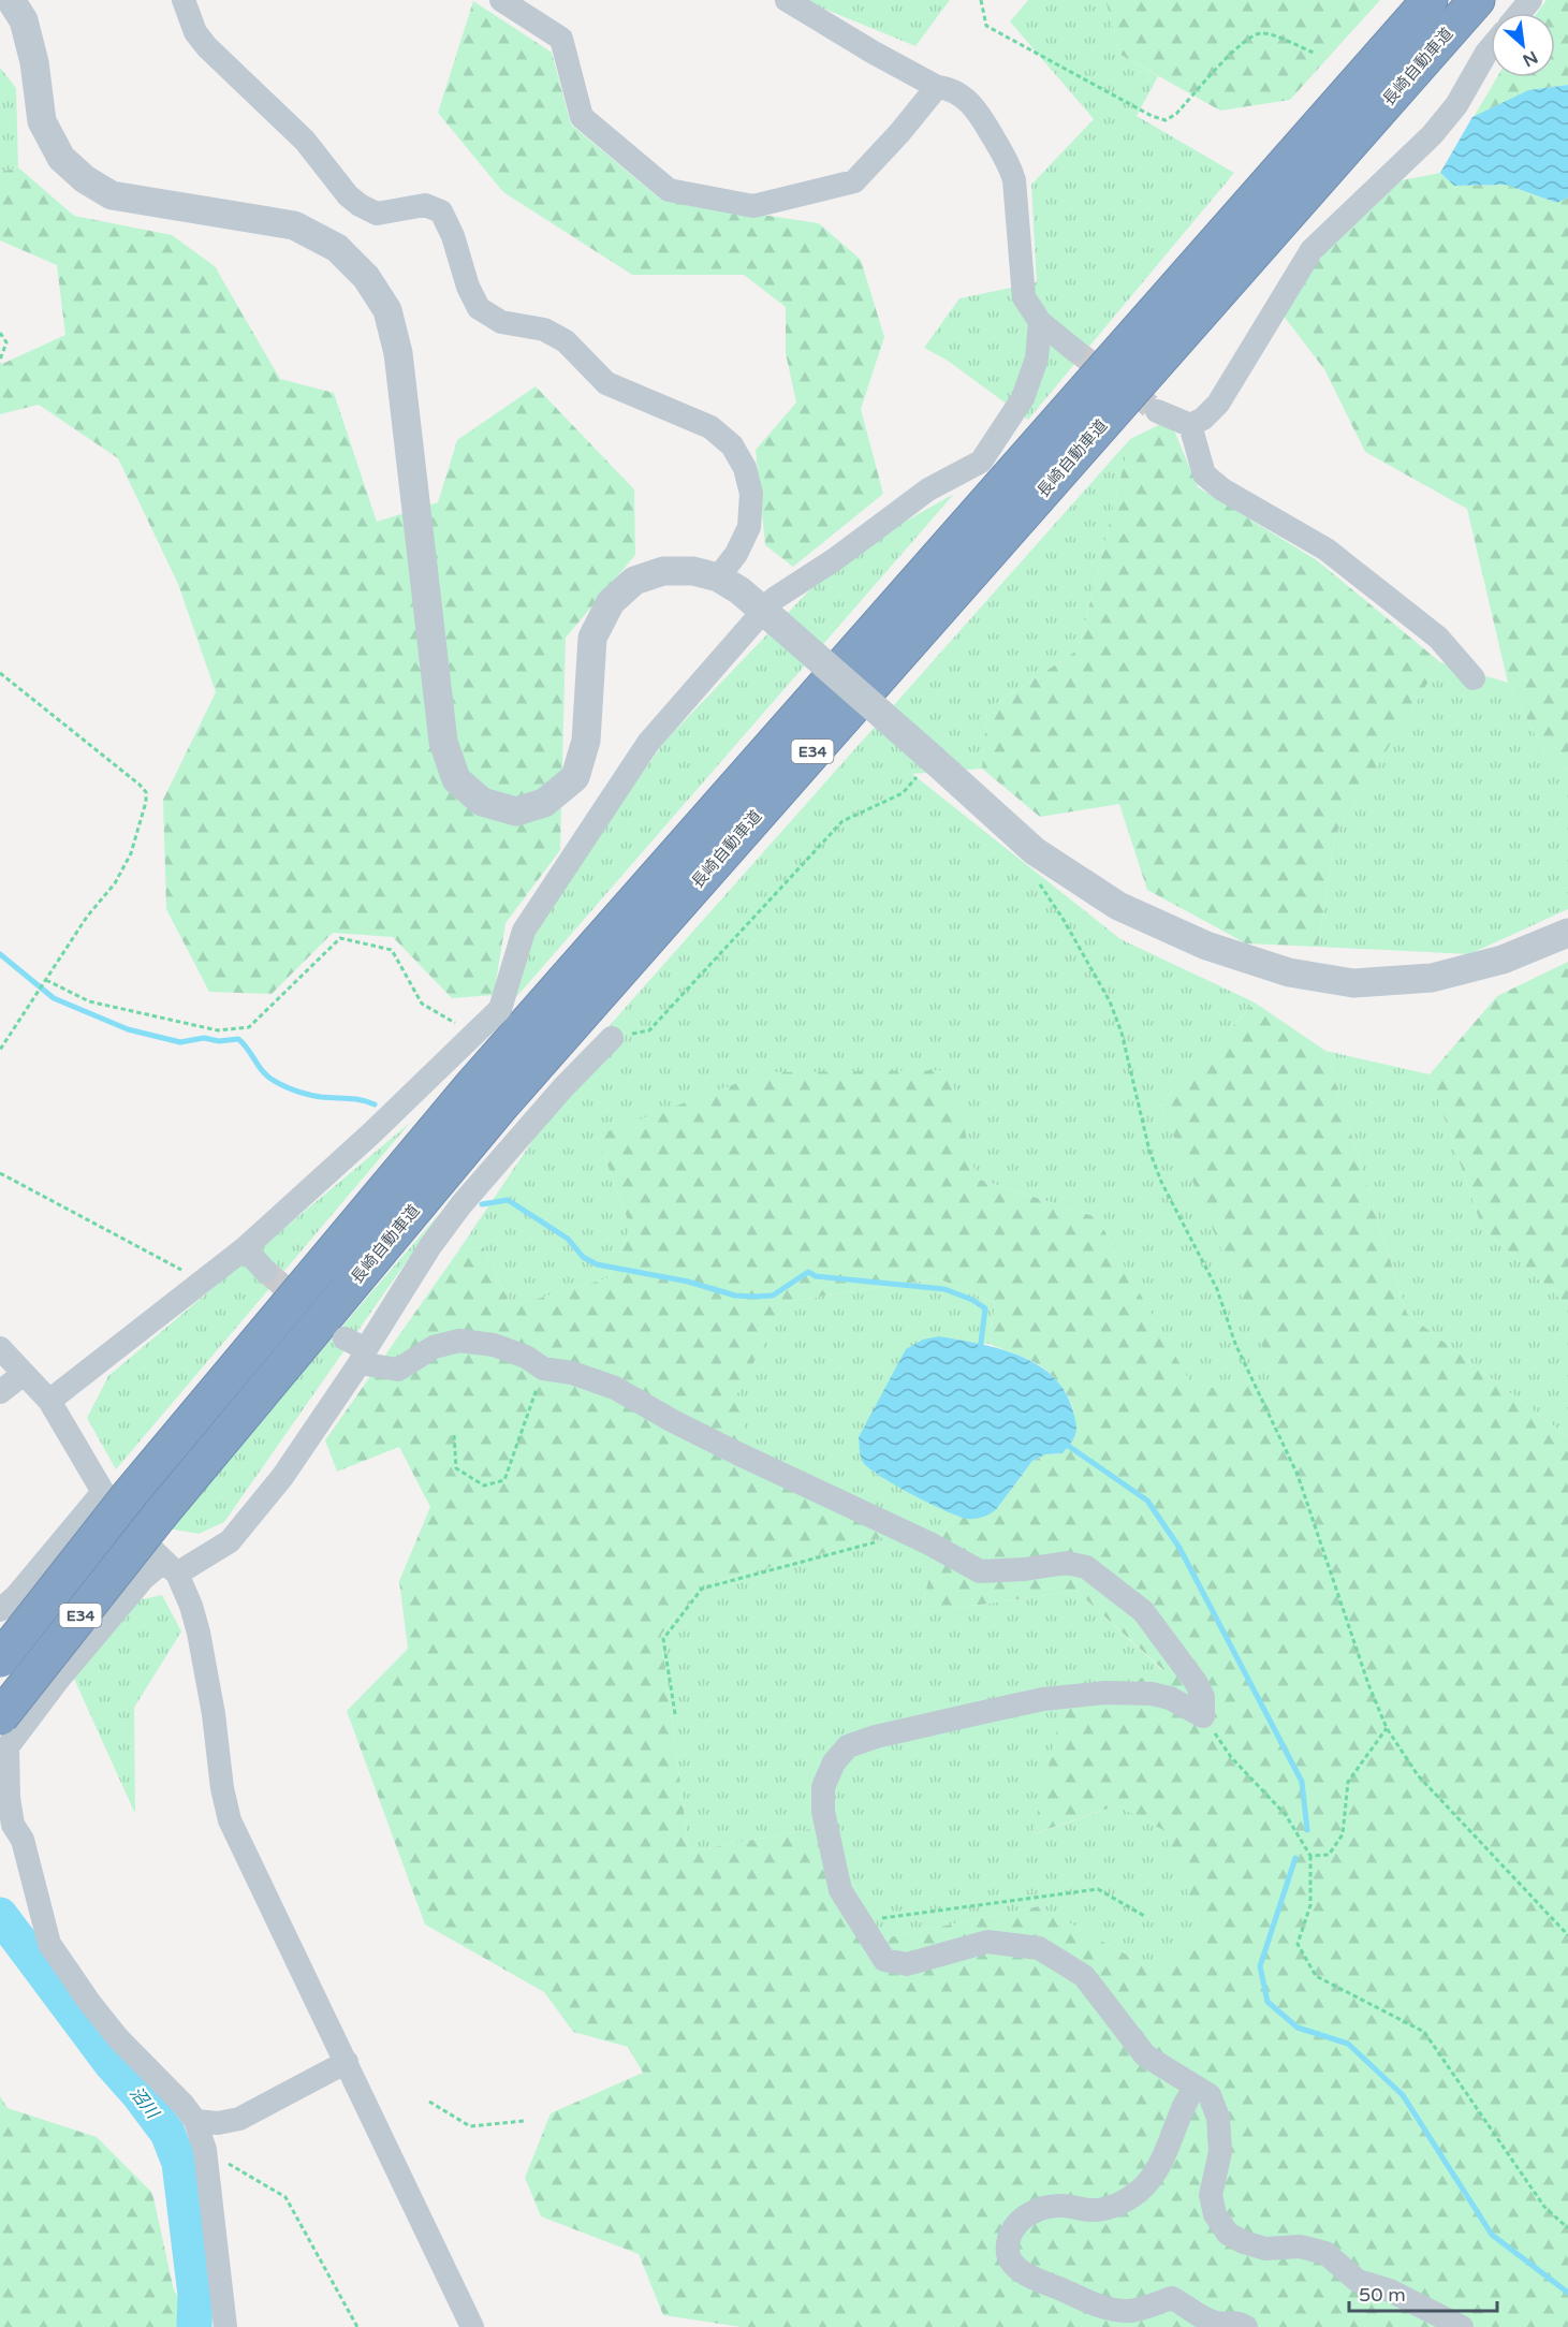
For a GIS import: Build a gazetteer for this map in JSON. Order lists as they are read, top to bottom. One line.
{"streets":{"highway":["長崎自動車道","E34"]},"water":["沼川"],"scale_bar":"50 m","north":"bottom right"}
